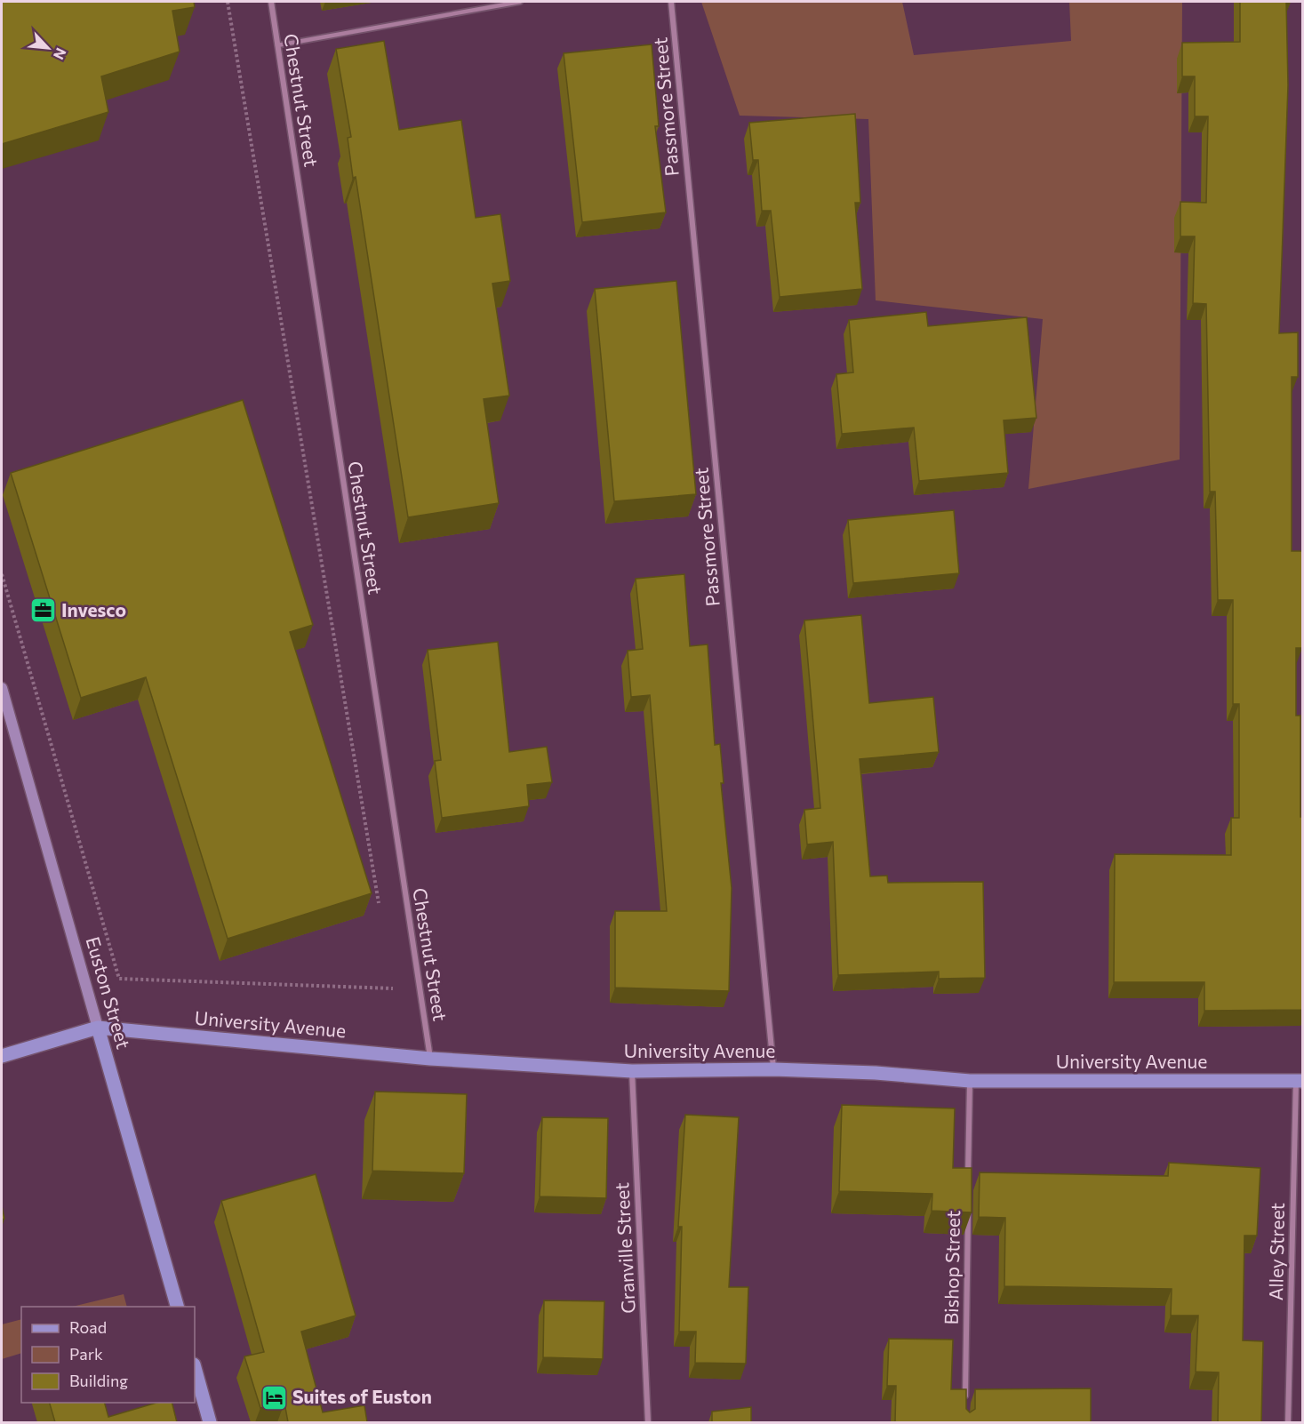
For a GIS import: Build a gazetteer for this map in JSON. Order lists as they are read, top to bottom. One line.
{"streets":{"main road":["Euston Street","University Avenue"],"street":["Chestnut Street","Passmore Street","Granville Street","Alley Street","Bishop Street"]},"crossings":[["Chestnut Street","University Avenue"],["Passmore Street","University Avenue"],["Euston Street","University Avenue"],["University Avenue","Granville Street"],["University Avenue","Alley Street"]],"places":{"office":["Invesco"],"hotel":["Suites of Euston"]},"legend":["Road","Park","Building"],"north":"bottom right"}
